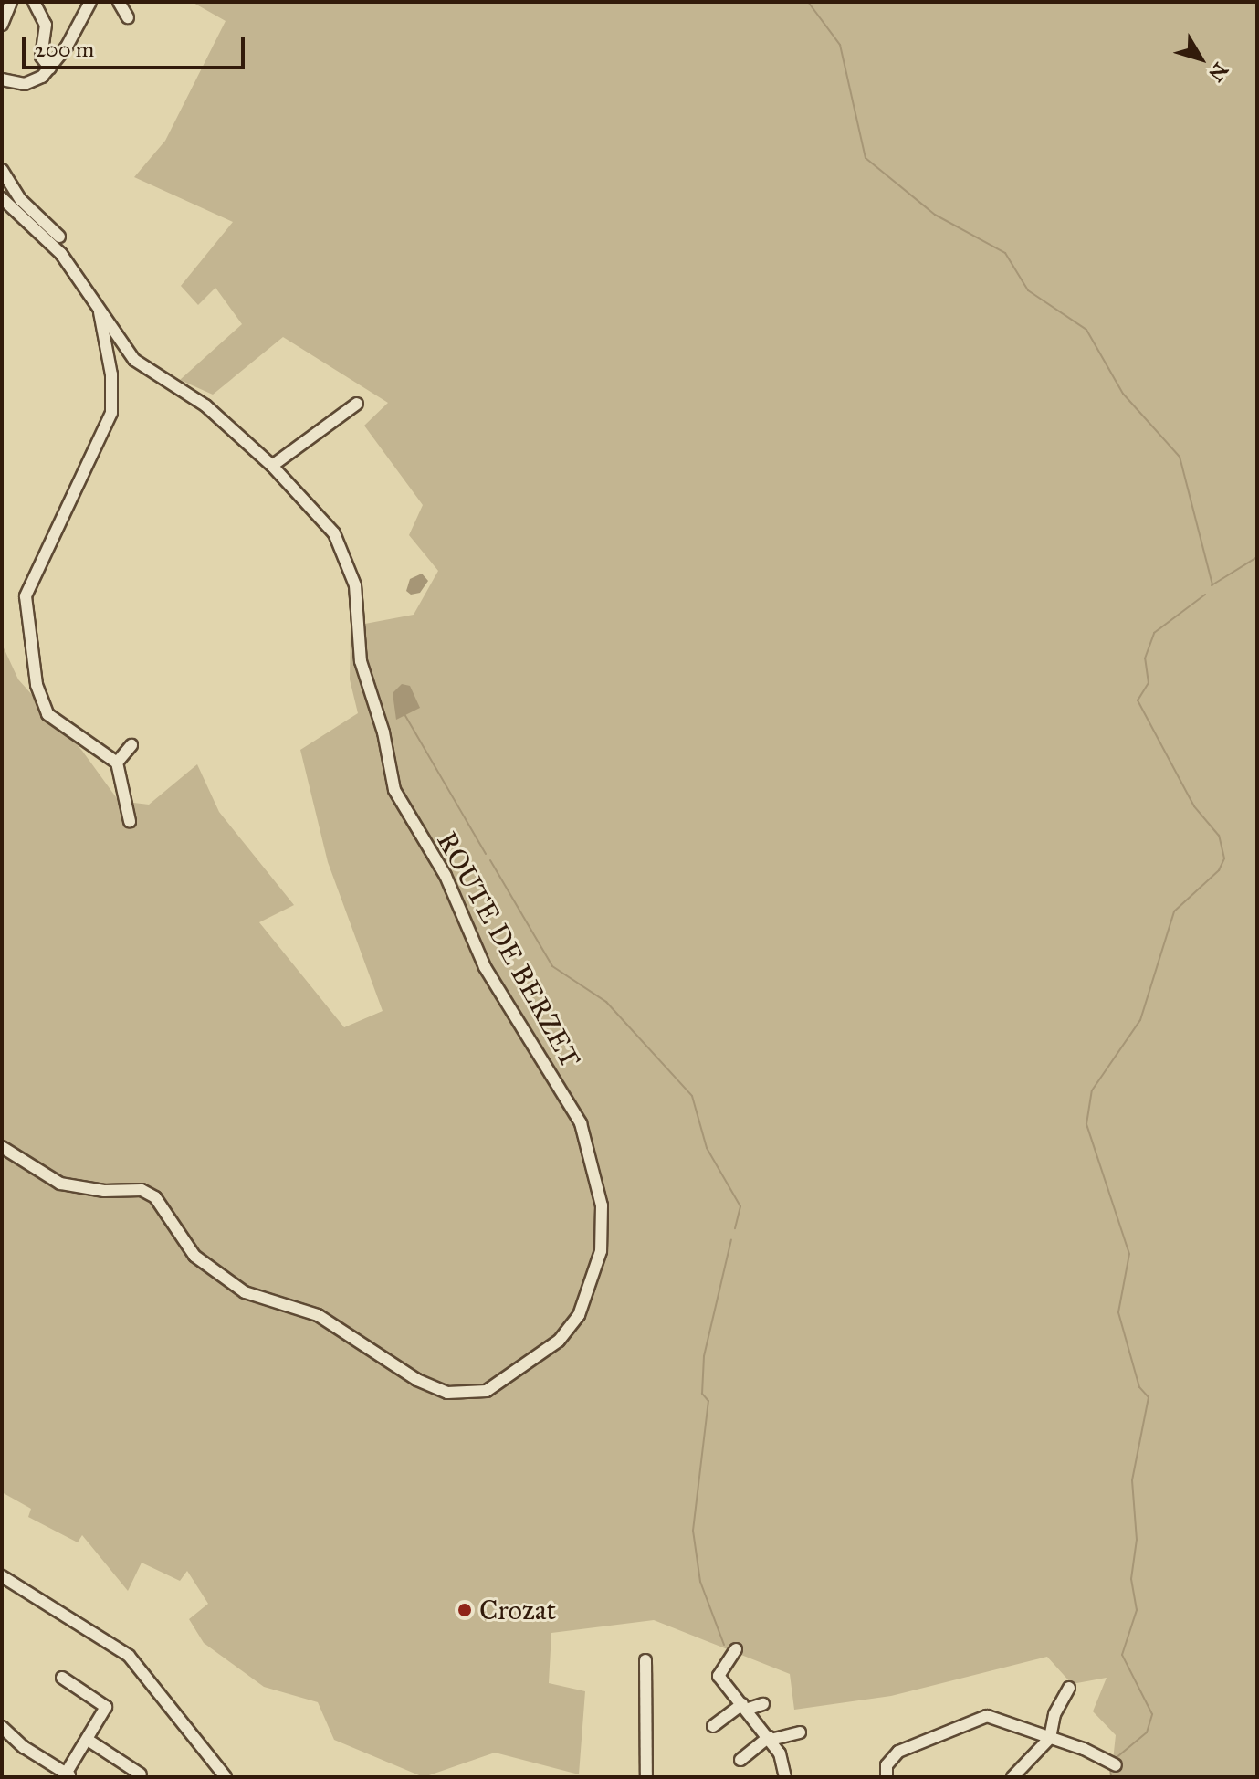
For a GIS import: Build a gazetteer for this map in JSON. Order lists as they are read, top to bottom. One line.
{"streets":{"street":["ROUTE DE BERZET"]},"places":["Crozat"],"scale_bar":"200 m","north":"bottom right"}
